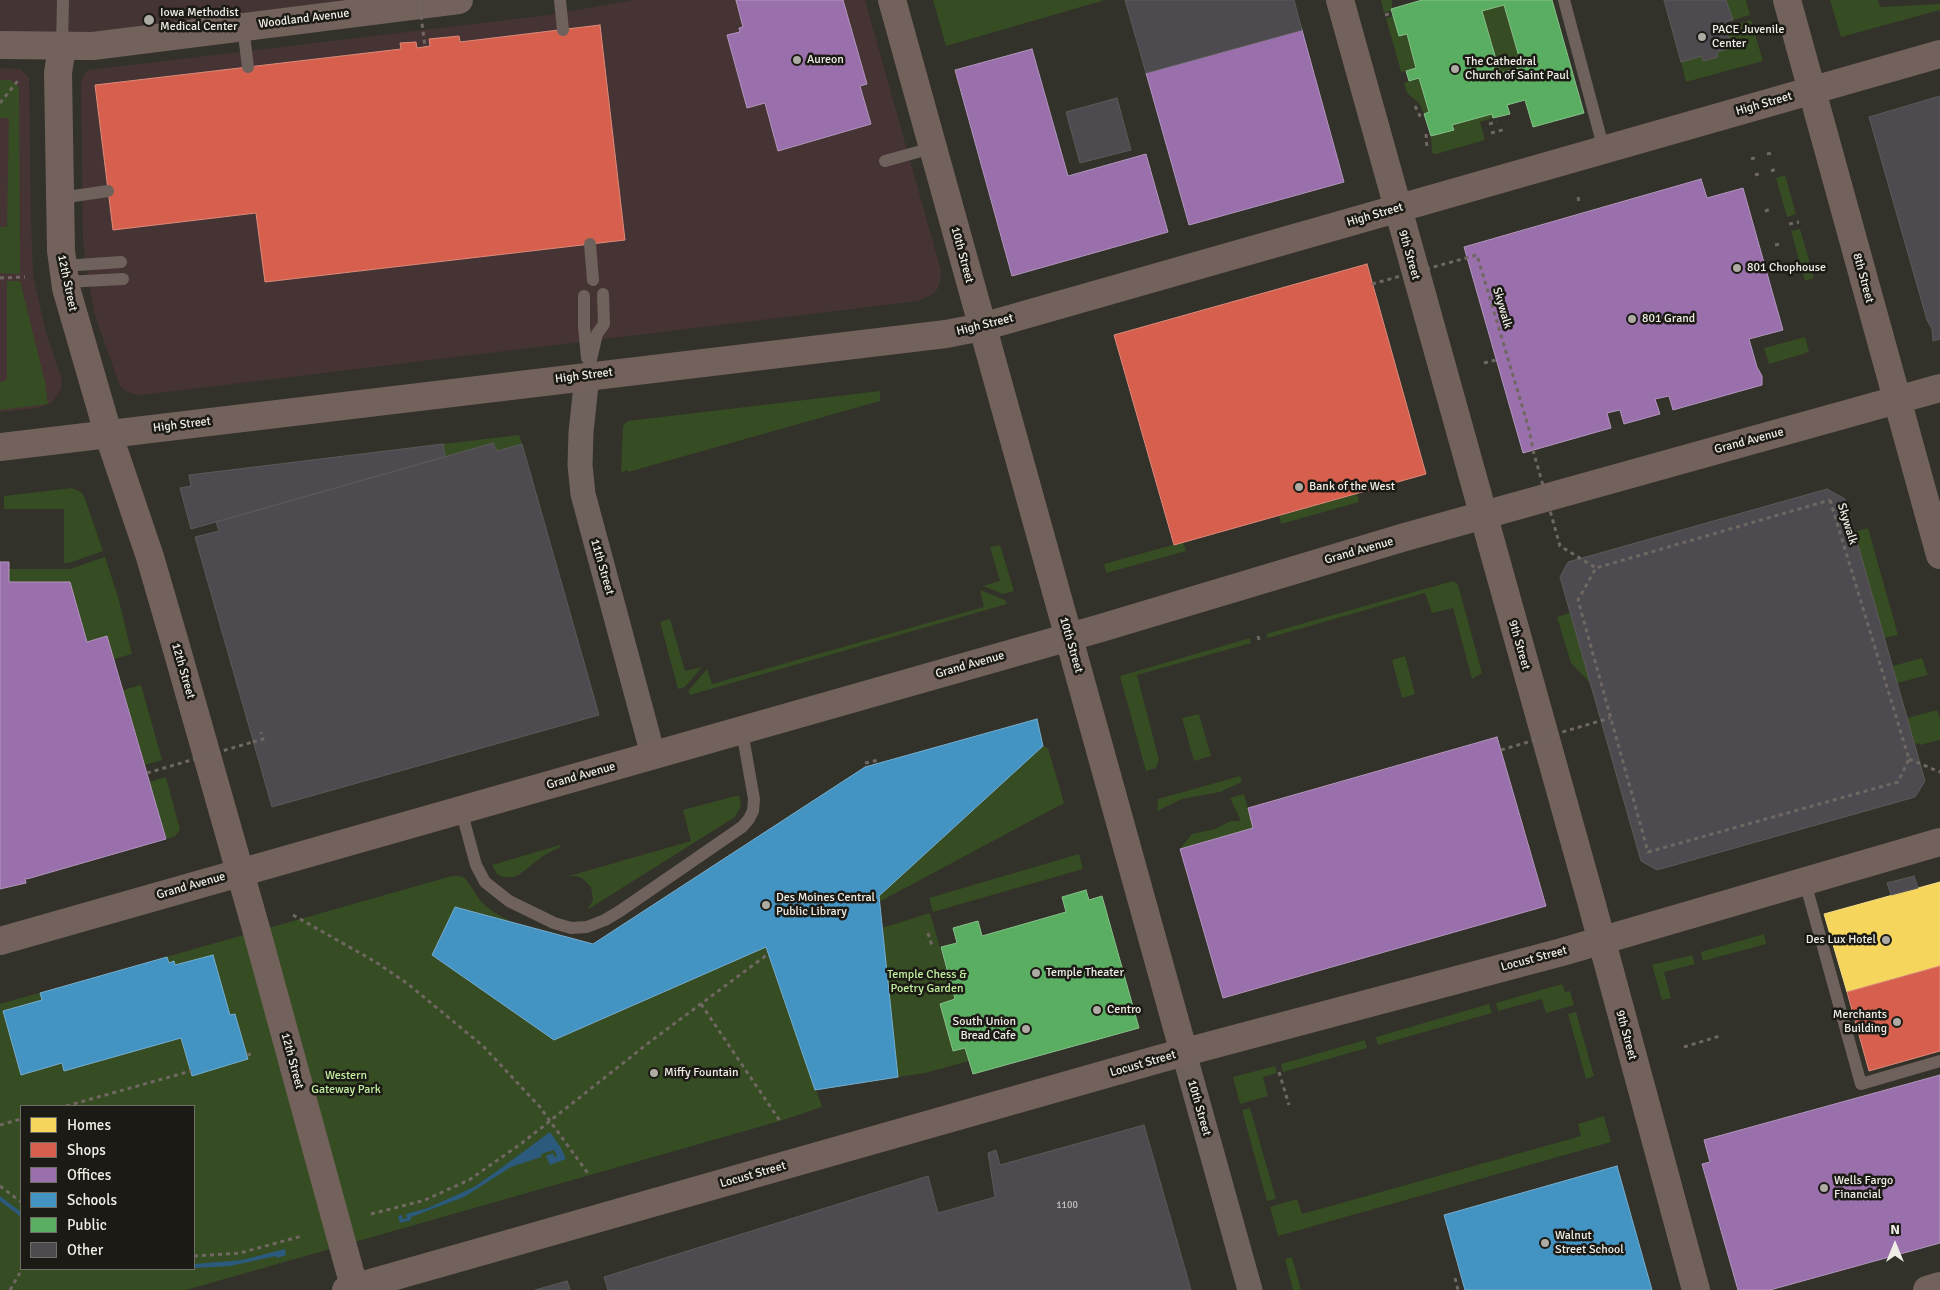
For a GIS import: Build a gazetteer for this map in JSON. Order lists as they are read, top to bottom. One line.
{"streets":{"main road":["Woodland Avenue","High Street","10th Street","9th Street","8th Street","12th Street","Grand Avenue","Locust Street"],"street":["11th Street"],"path":["Skywalk"]},"crossings":[["Woodland Avenue","12th Street"],["High Street","10th Street"],["High Street","9th Street"],["High Street","8th Street"],["High Street","12th Street"],["High Street","11th Street"],["10th Street","Grand Avenue"],["10th Street","Locust Street"],["9th Street","Grand Avenue"],["9th Street","Locust Street"],["8th Street","Grand Avenue"],["12th Street","Grand Avenue"],["12th Street","Locust Street"],["Grand Avenue","11th Street"]],"parks":["Temple Chess & Poetry Garden","Western Gateway Park"],"places":["Iowa Methodist Medical Center","PACE Juvenile Center","Aureon","The Cathedral Church of Saint Paul","801 Chophouse","801 Grand","Bank of the West","Des Moines Central Public Library","Des Lux Hotel","Temple Theater","Centro","Merchants Building","South Union Bread Cafe","Miffy Fountain","Wells Fargo Financial","Walnut Street School"],"house_numbers":["1100"],"legend":["Homes","Shops","Offices","Schools","Public","Other"],"north":"top"}
